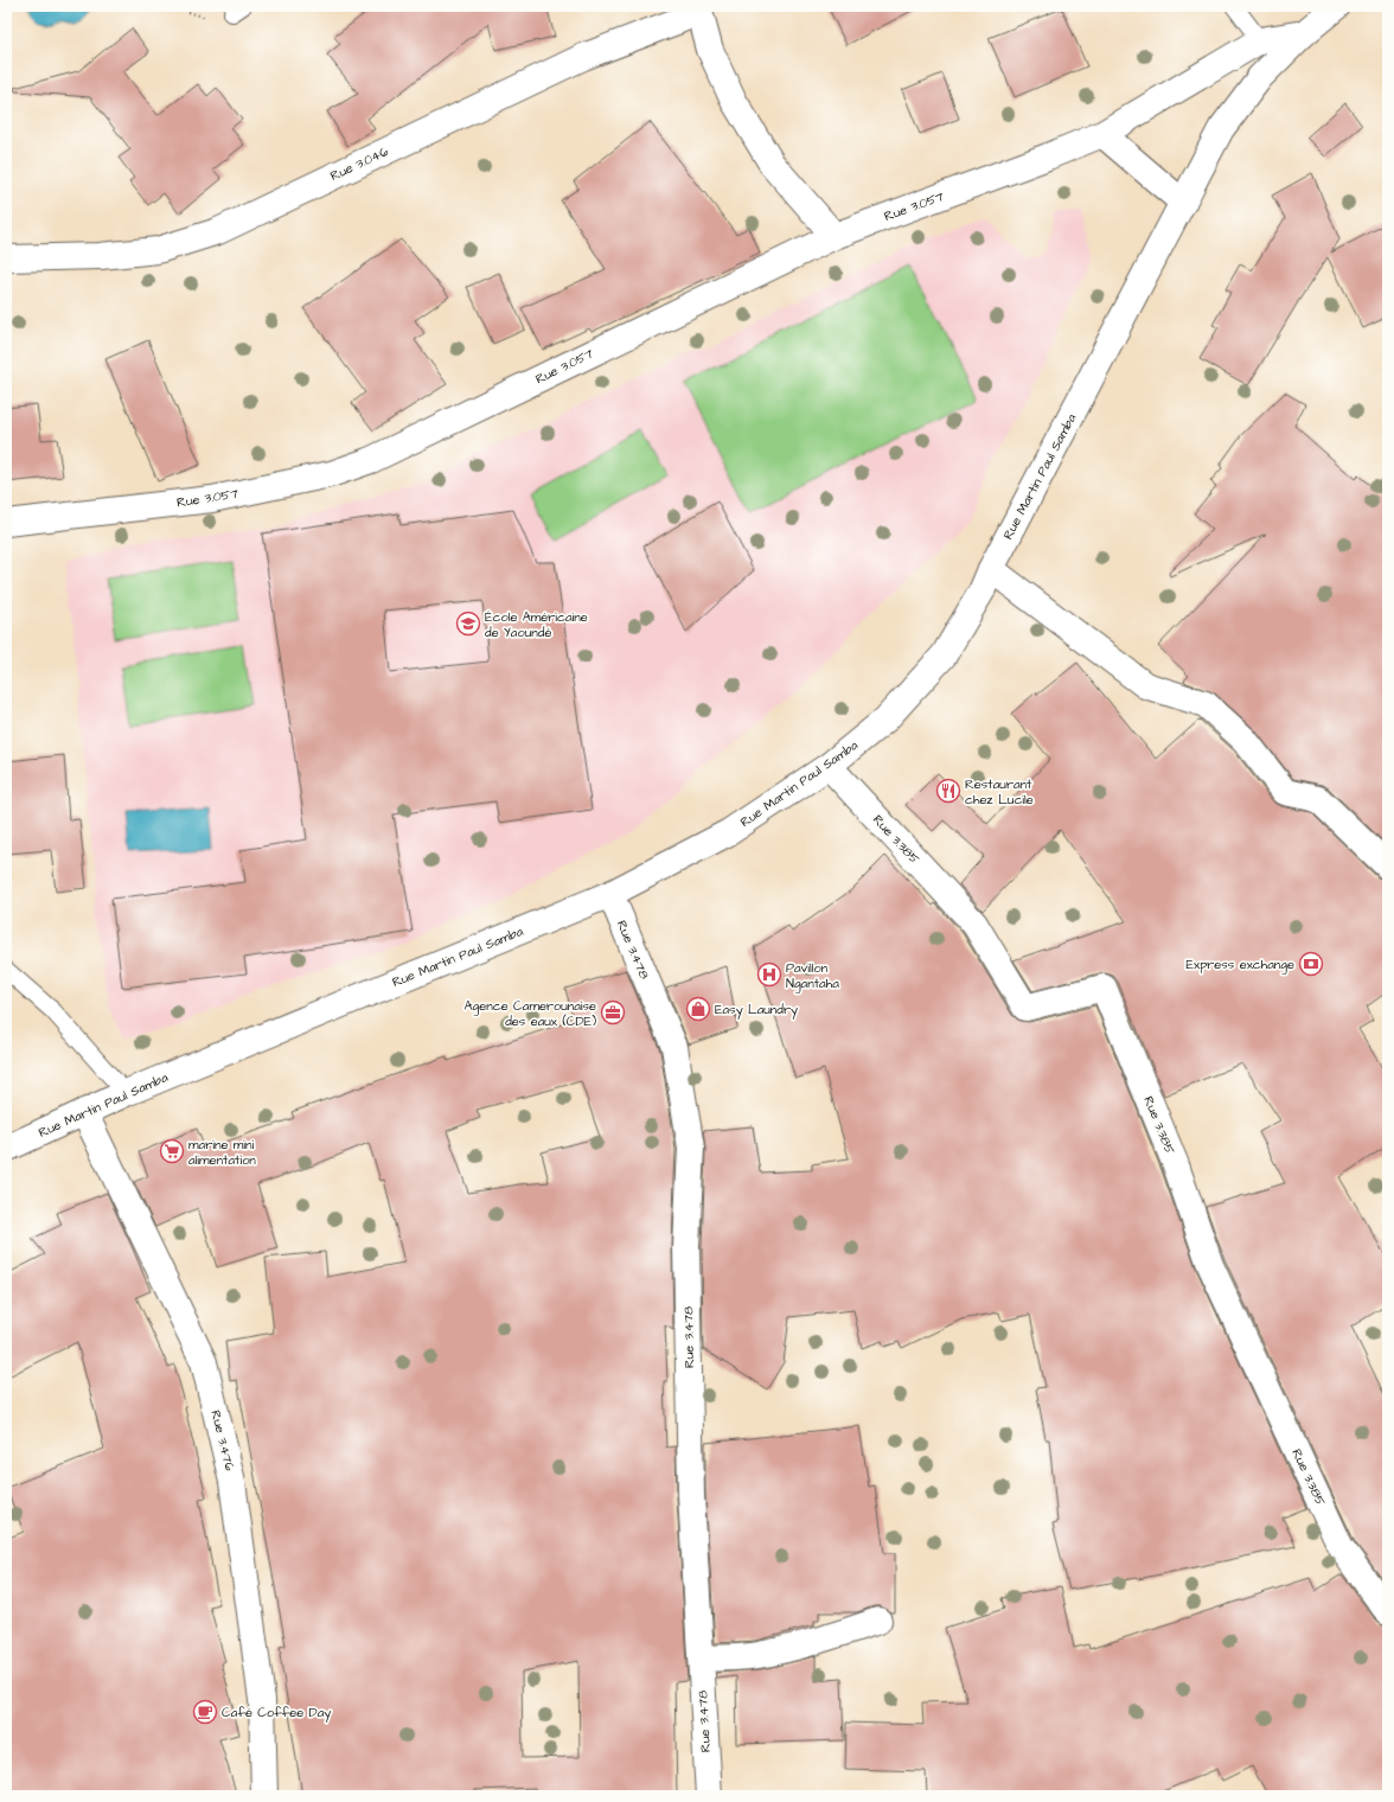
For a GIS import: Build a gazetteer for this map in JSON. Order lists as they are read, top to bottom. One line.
{"streets":{"street":["Rue 3.046","Rue 3.057","Rue Martin Paul Samba","Rue 3.385","Rue 3.478","Rue 3.476"]},"crossings":[["Rue 3.057","Rue Martin Paul Samba"],["Rue Martin Paul Samba","Rue 3.385"],["Rue Martin Paul Samba","Rue 3.478"],["Rue Martin Paul Samba","Rue 3.476"]],"places":{"school or university":["École Américaine de Yaoundé"],"restaurant":["Restaurant chez Lucile"],"bank":["Express exchange"],"hospital":["Pavillon Ngantaha"],"shop":["Easy Laundry"],"office":["Agence Camerounaise des eaux (CDE)"],"supermarket":["marine mini alimentation"],"cafe":["Café Coffee Day"]}}
